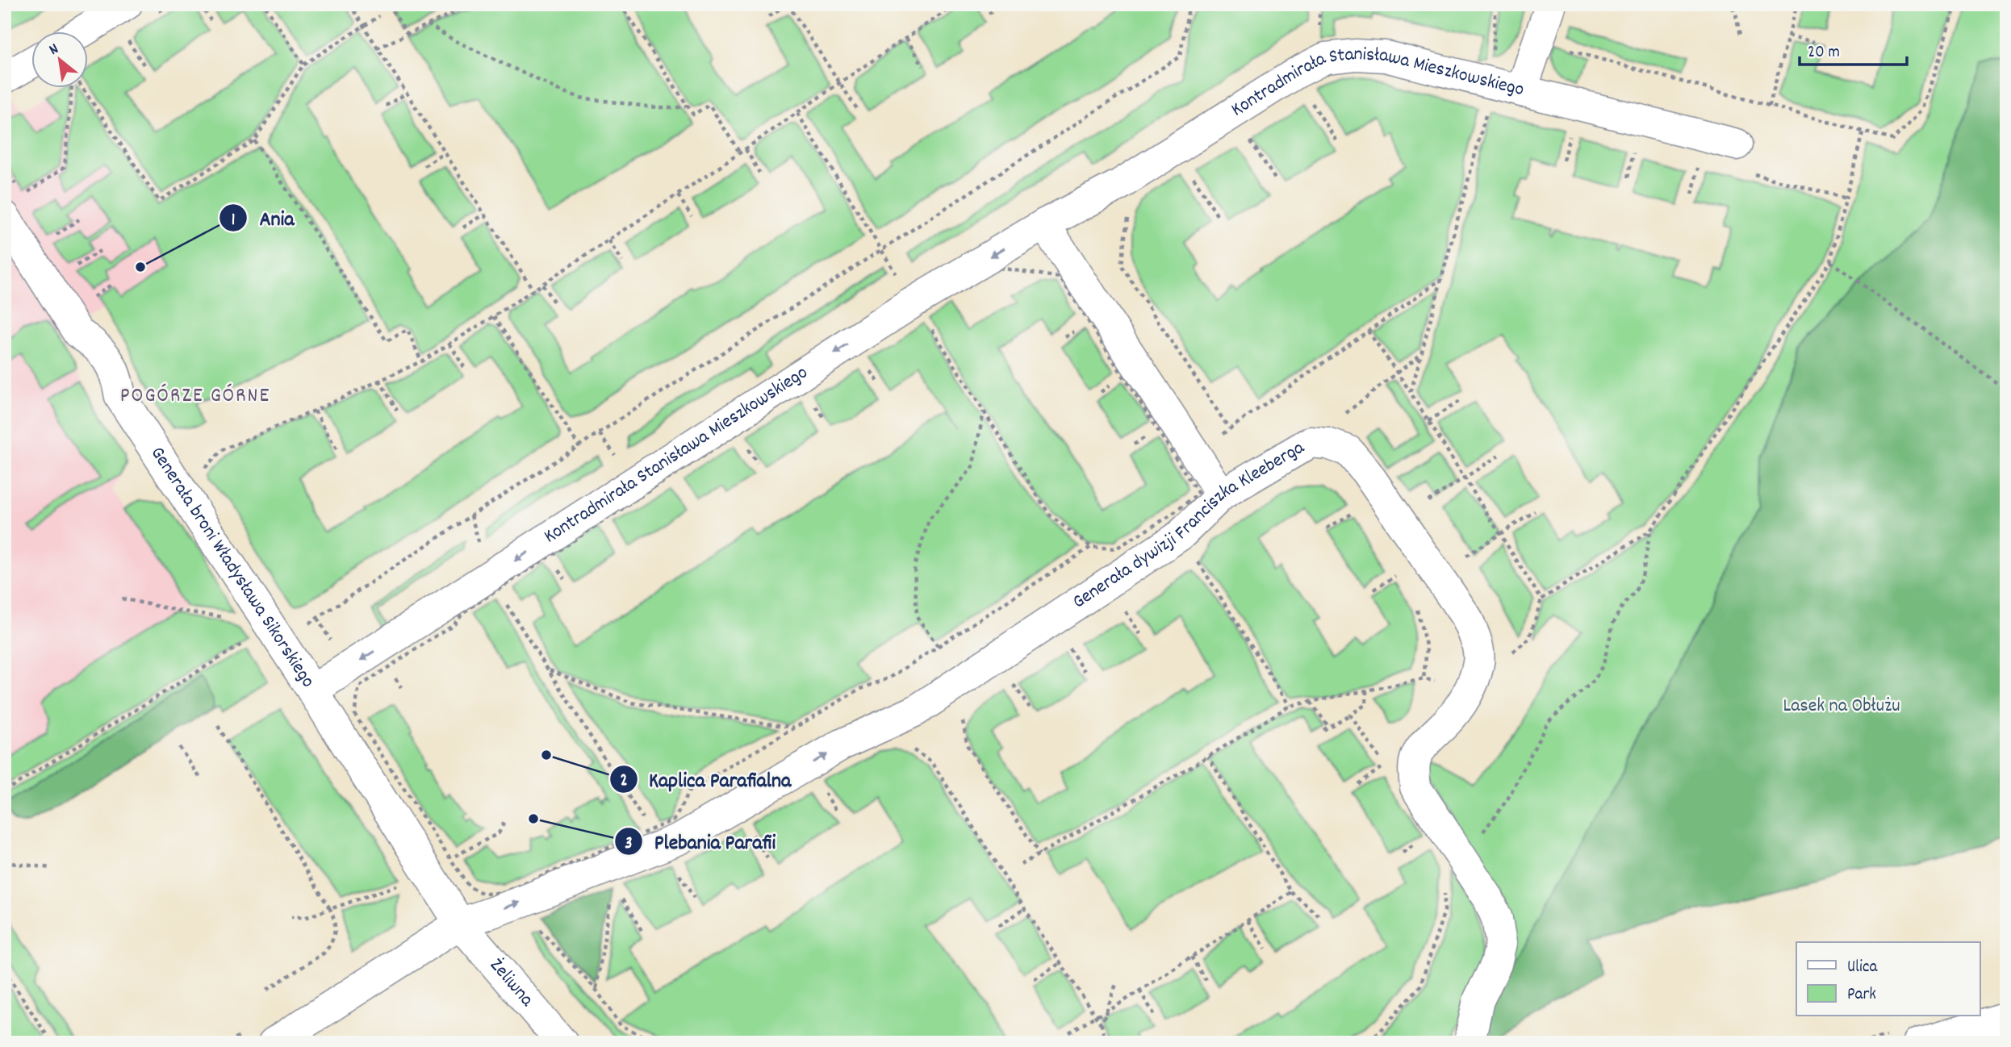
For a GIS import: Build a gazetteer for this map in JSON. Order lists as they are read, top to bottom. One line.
{"streets":{"street":["Kontradmirała Stanisława Mieszkowskiego","Generała dywizji Franciszka Kleeberga","Generała broni Władysława Sikorskiego","Żeliwna"]},"crossings":[["Kontradmirała Stanisława Mieszkowskiego","Generała broni Władysława Sikorskiego"],["Generała dywizji Franciszka Kleeberga","Generała broni Władysława Sikorskiego"],["Generała dywizji Franciszka Kleeberga","Żeliwna"],["Generała broni Władysława Sikorskiego","Żeliwna"]],"one_way":["Kontradmirała Stanisława Mieszkowskiego","Generała dywizji Franciszka Kleeberga"],"districts":["POGÓRZE GÓRNE"],"parks":["Lasek na Obłużu"],"places":["Ania","Kaplica Parafialna","Plebania Parafii"],"legend":["Ulica","Park"],"scale_bar":"20 m","north":"top left"}
